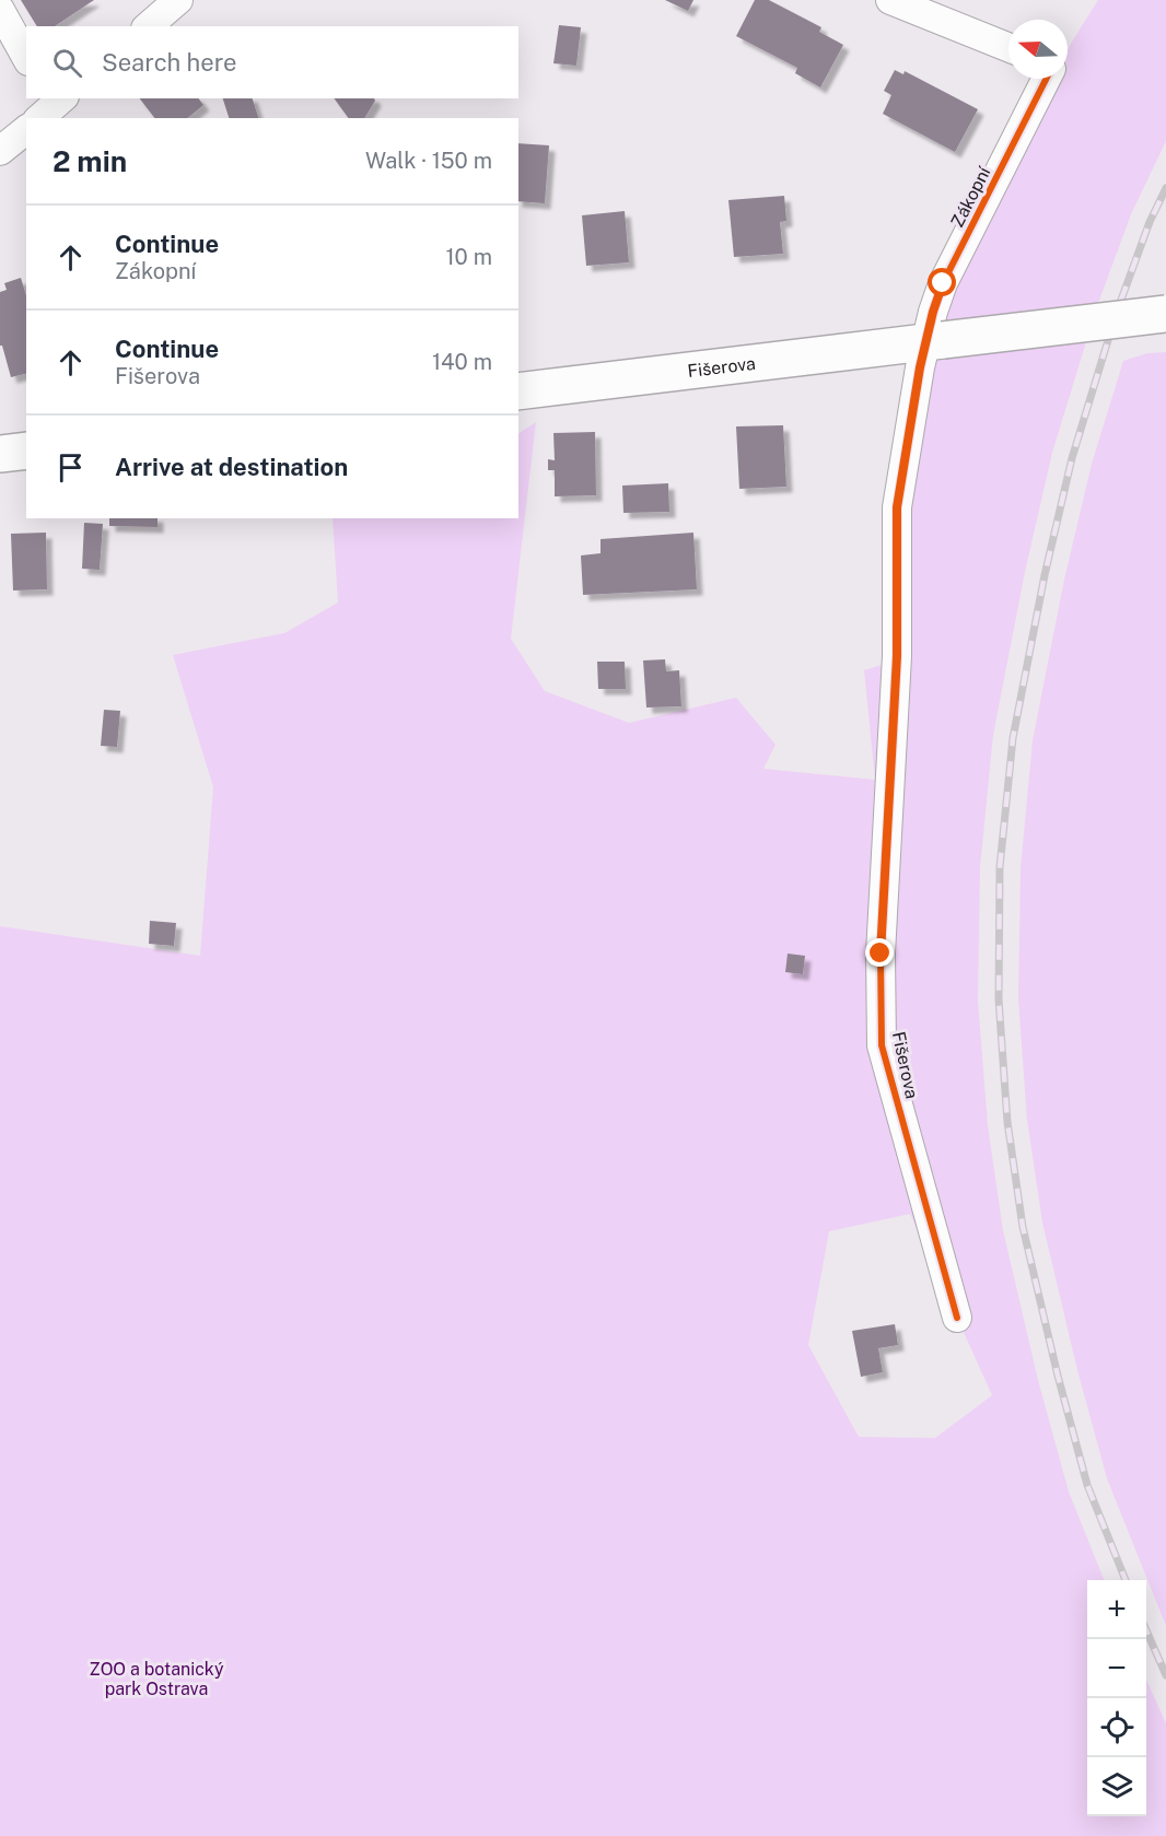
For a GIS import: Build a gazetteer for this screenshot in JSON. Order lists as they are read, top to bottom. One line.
{"streets":{"street":["Zákopní","Fišerova"]},"crossings":[["Zákopní","Fišerova"]],"parks":["ZOO a botanický park Ostrava"],"north":"left","page":{"search":"Search here","heading":["2 min","Walk · 150 m"],"list":[["Continue","Zákopní","10 m"],["Continue","Fišerova","140 m"],"Arrive at destination"],"map_buttons":["+","−"]}}
